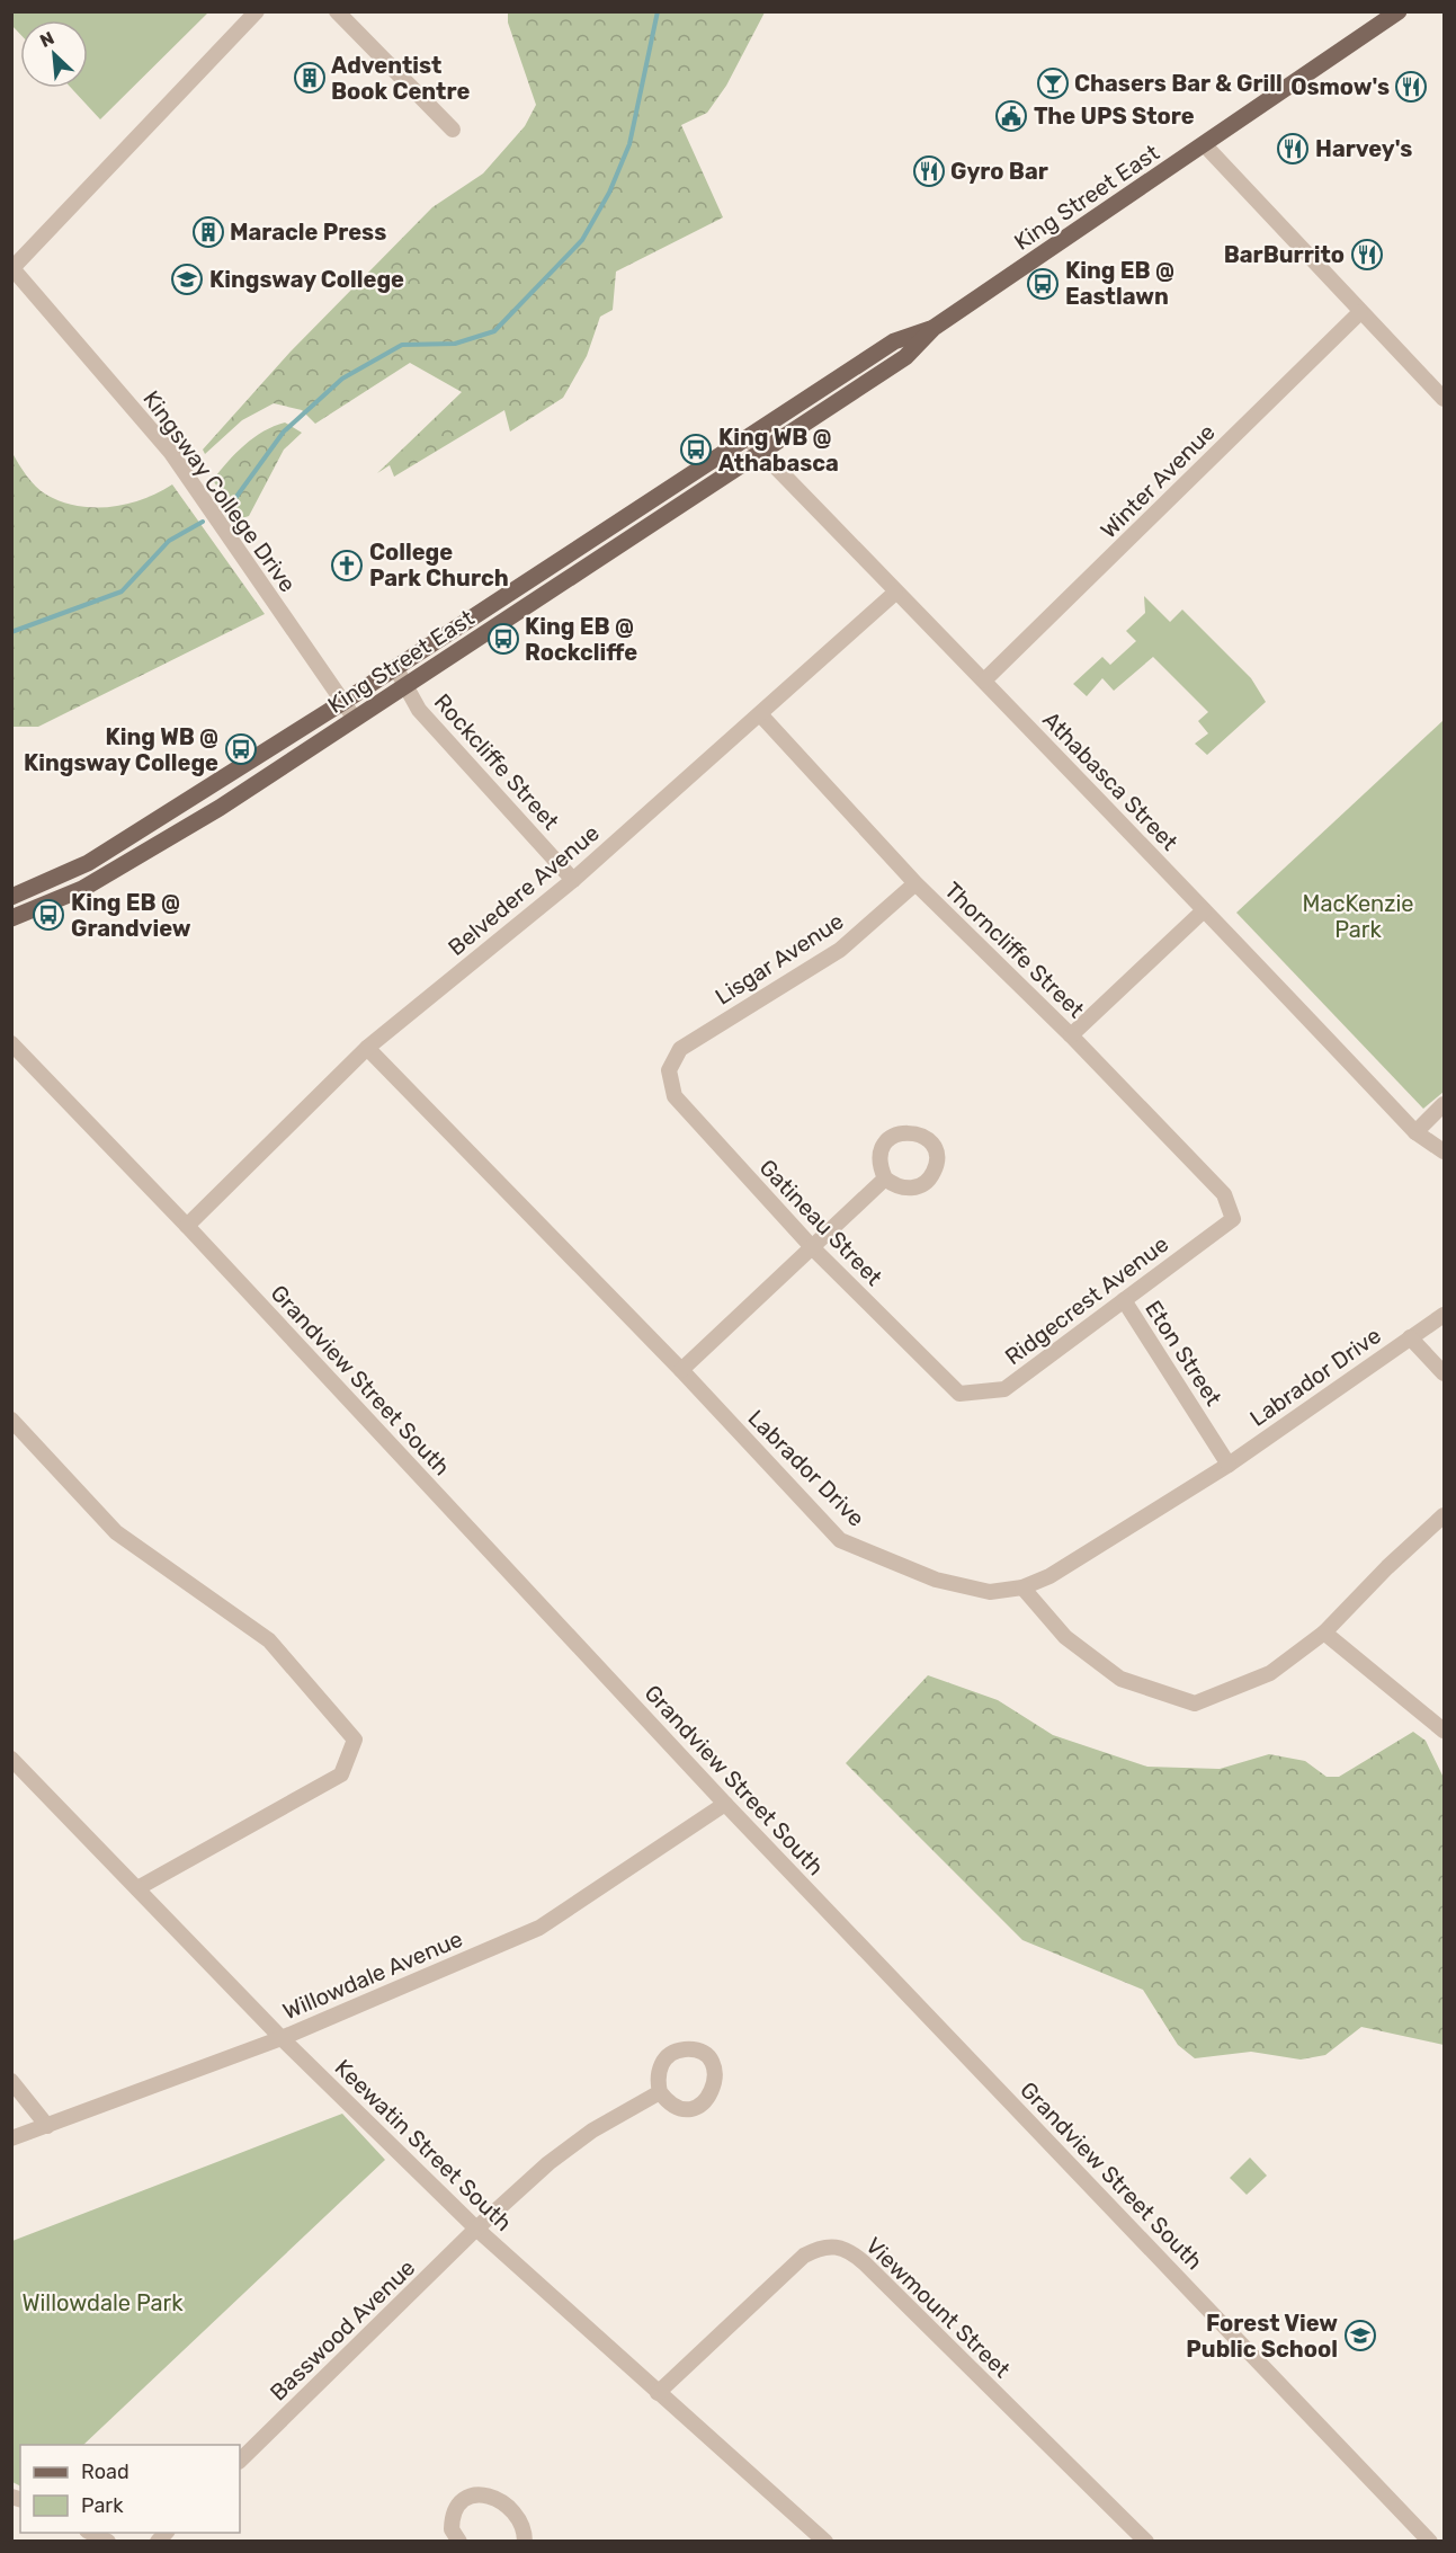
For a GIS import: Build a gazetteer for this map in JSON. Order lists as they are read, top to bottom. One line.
{"streets":{"main road":["King Street East"],"street":["Winter Avenue","Kingsway College Drive","Rockcliffe Street","Athabasca Street","Belvedere Avenue","Thorncliffe Street","Lisgar Avenue","Gatineau Street","Ridgecrest Avenue","Eton Street","Labrador Drive","Grandview Street South","Willowdale Avenue","Keewatin Street South","Viewmount Street","Basswood Avenue"]},"crossings":[["King Street East","Kingsway College Drive"],["King Street East","Rockcliffe Street"],["King Street East","Athabasca Street"],["Winter Avenue","Athabasca Street"],["Rockcliffe Street","Belvedere Avenue"],["Athabasca Street","Belvedere Avenue"],["Belvedere Avenue","Thorncliffe Street"],["Belvedere Avenue","Labrador Drive"],["Belvedere Avenue","Grandview Street South"],["Thorncliffe Street","Lisgar Avenue"],["Thorncliffe Street","Ridgecrest Avenue"],["Lisgar Avenue","Gatineau Street"],["Gatineau Street","Ridgecrest Avenue"],["Ridgecrest Avenue","Eton Street"],["Eton Street","Labrador Drive"],["Grandview Street South","Willowdale Avenue"],["Willowdale Avenue","Keewatin Street South"],["Keewatin Street South","Viewmount Street"],["Keewatin Street South","Basswood Avenue"]],"parks":["MacKenzie Park","Willowdale Park"],"places":{"building":["Adventist Book Centre","Maracle Press"],"bar":["Chasers Bar & Grill"],"restaurant":["Osmow's","Harvey's","Gyro Bar","BarBurrito"],"public building":["The UPS Store"],"school or university":["Kingsway College","Forest View Public School"],"bus stop":["King EB @ Eastlawn","King WB @ Athabasca","King EB @ Rockcliffe","King WB @ Kingsway College","King EB @ Grandview"],"church":["College Park Church"]},"legend":["Road","Park"],"north":"top left"}
